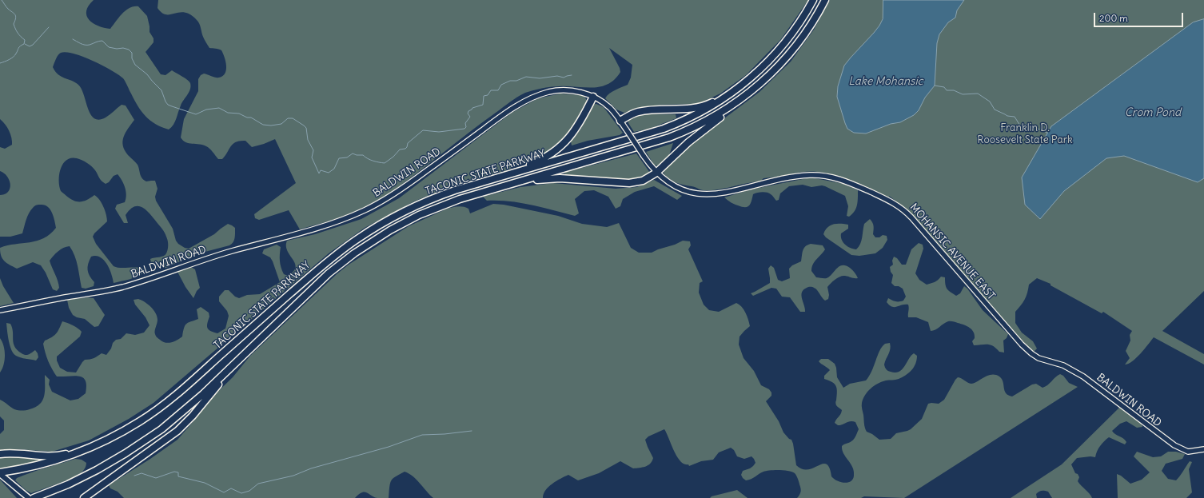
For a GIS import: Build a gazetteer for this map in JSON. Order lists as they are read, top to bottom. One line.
{"streets":{"highway":["TACONIC STATE PARKWAY"],"street":["BALDWIN ROAD","MOHANSIC AVENUE EAST"]},"crossings":[["BALDWIN ROAD","MOHANSIC AVENUE EAST"]],"water":["Lake Mohansic","Crom Pond"],"parks":["Franklin D. Roosevelt State Park"],"scale_bar":"200 m"}
